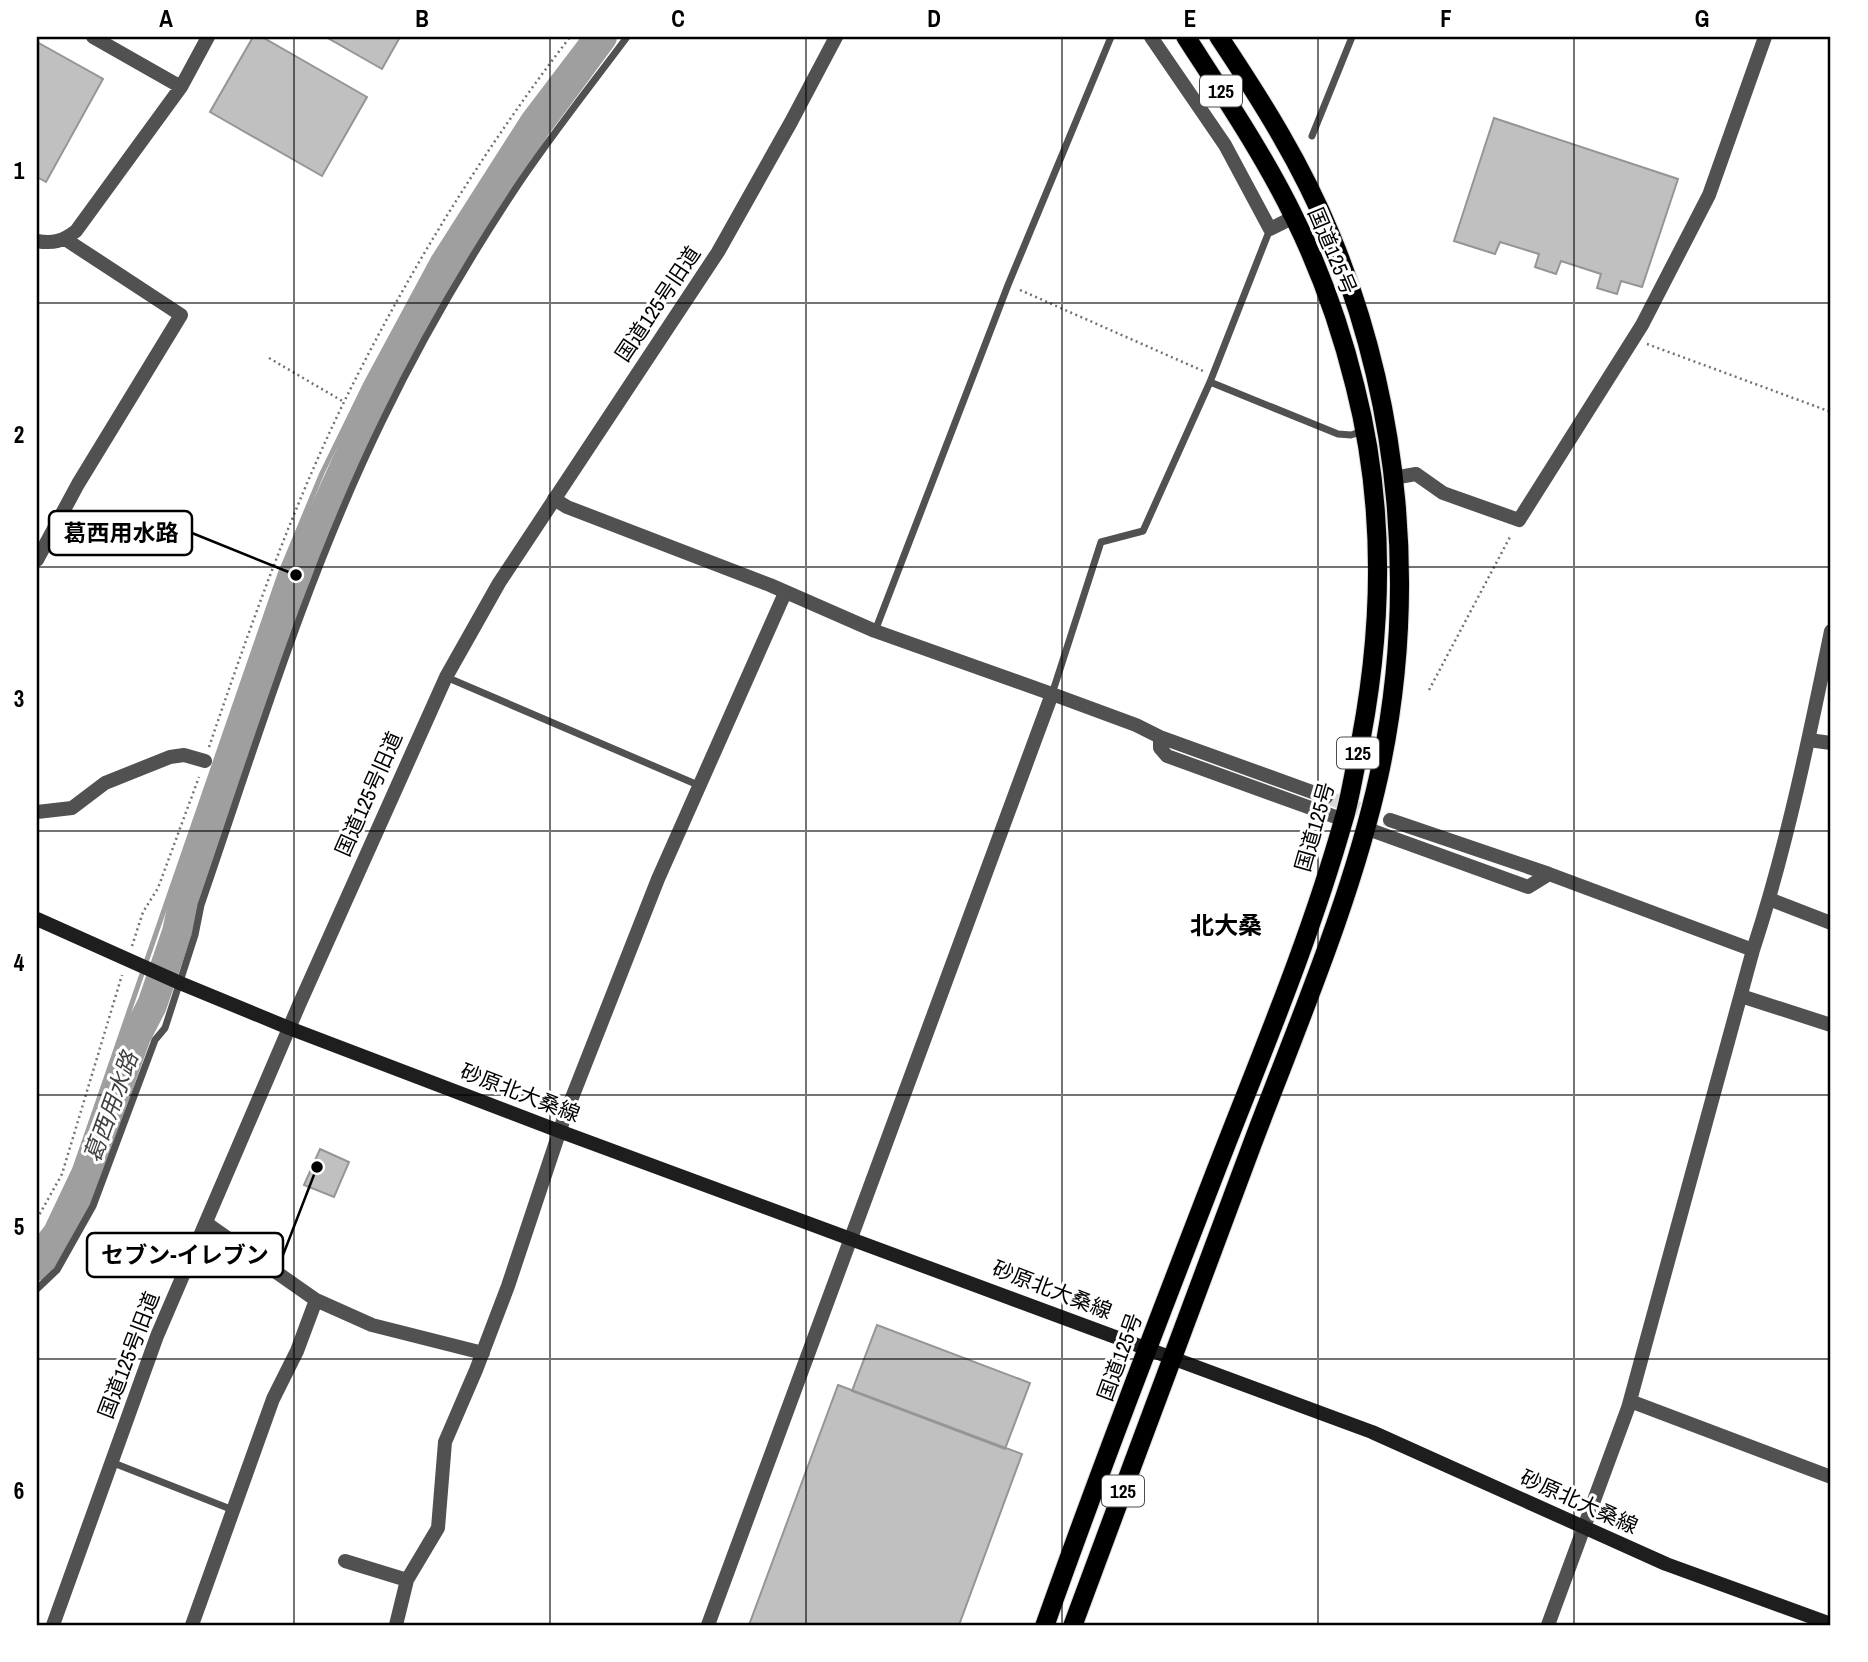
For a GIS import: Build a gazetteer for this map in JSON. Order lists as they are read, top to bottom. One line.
{"streets":{"highway":["125","国道125号"],"main road":["砂原北大桑線"],"street":["国道125号旧道"]},"crossings":[["国道125号","砂原北大桑線"],["国道125号旧道","砂原北大桑線"]],"districts":["北大桑"],"water":["葛西用水路"],"places":["葛西用水路","セブン-イレブン"],"grid":{"columns":["A","B","C","D","E","F","G"],"rows":["1","2","3","4","5","6"]}}
